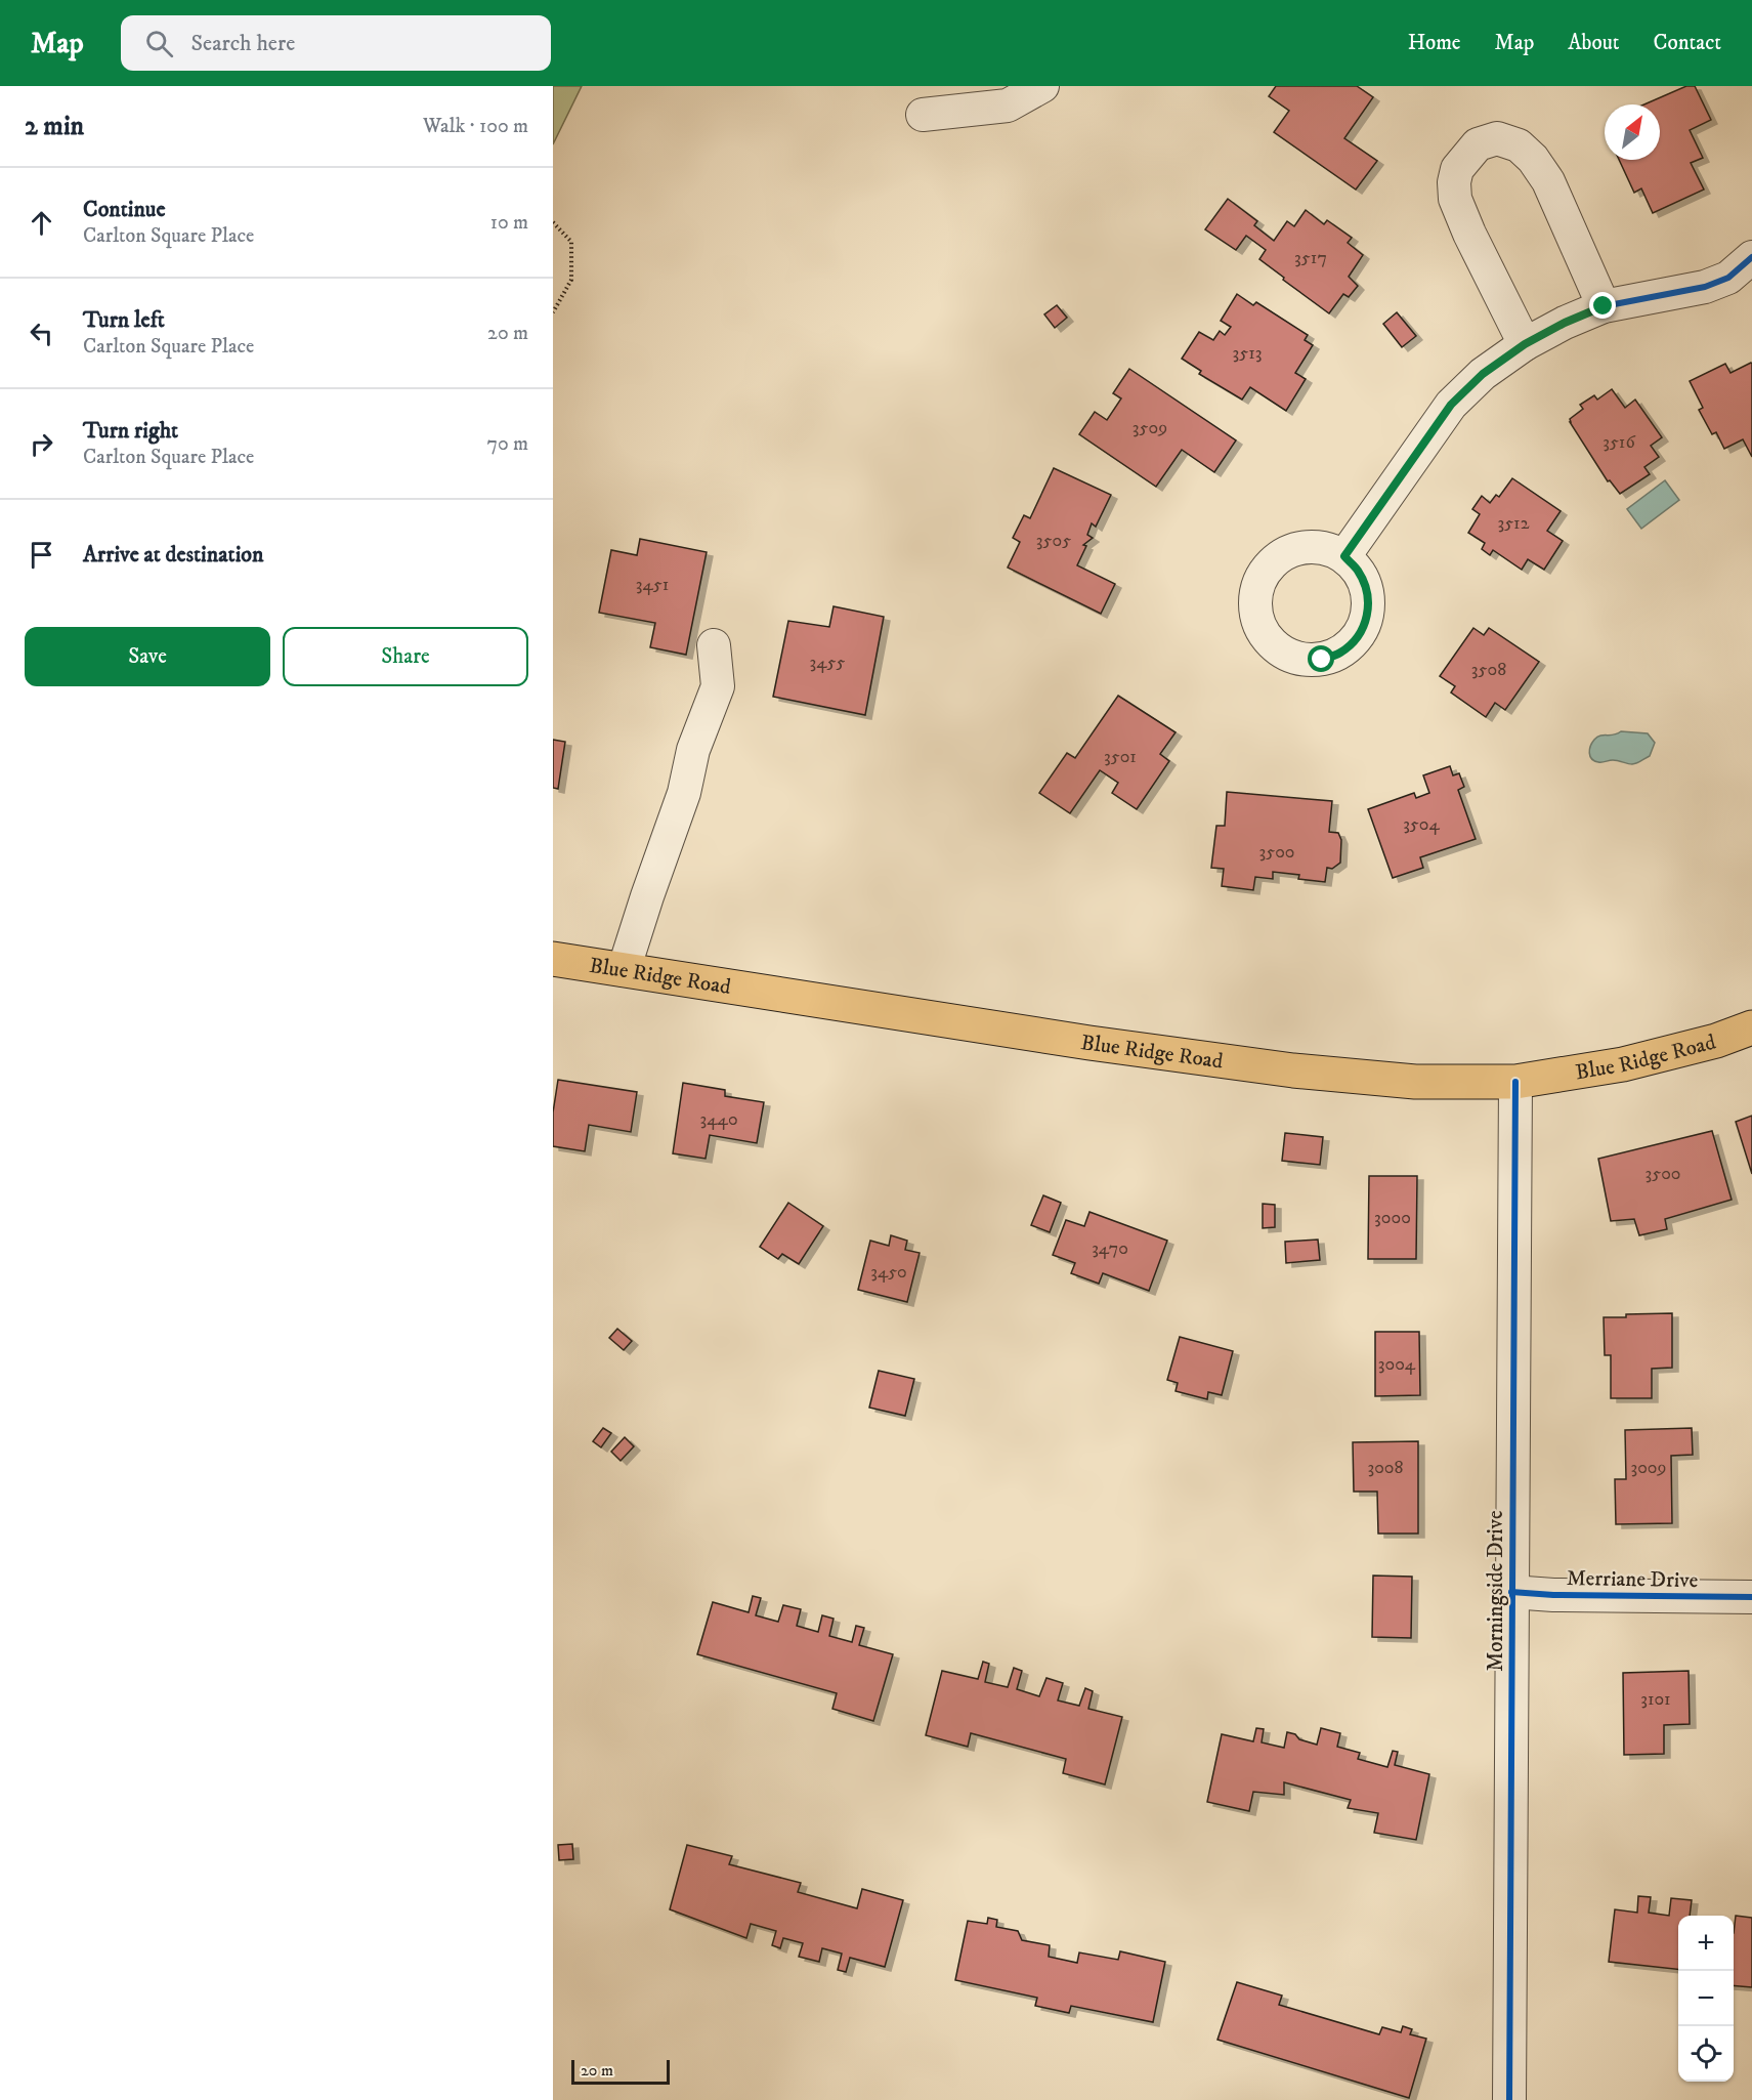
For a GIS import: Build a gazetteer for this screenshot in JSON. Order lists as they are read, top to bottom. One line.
{"streets":{"main road":["Blue Ridge Road"],"street":["Merriane Drive","Morningside Drive"]},"crossings":[["Blue Ridge Road","Morningside Drive"],["Merriane Drive","Morningside Drive"]],"house_numbers":["3517","3513","3509","3516","3512","3505","3451","3455","3508","3501","3504","3500","3440","3500","3000","3470","3450","3004","3008","3009","3101"],"scale_bar":"20 m","north":"top right","page":{"header":"Map","search":"Search here","nav":["Home","Map","About","Contact"],"heading":["2 min","Walk · 100 m"],"list":[["Continue","Carlton Square Place","10 m"],["Turn left","Carlton Square Place","20 m"],["Turn right","Carlton Square Place","70 m"],"Arrive at destination"],"buttons":["Save","Share"],"map_buttons":["+","−"],"scale":"20 m"}}
